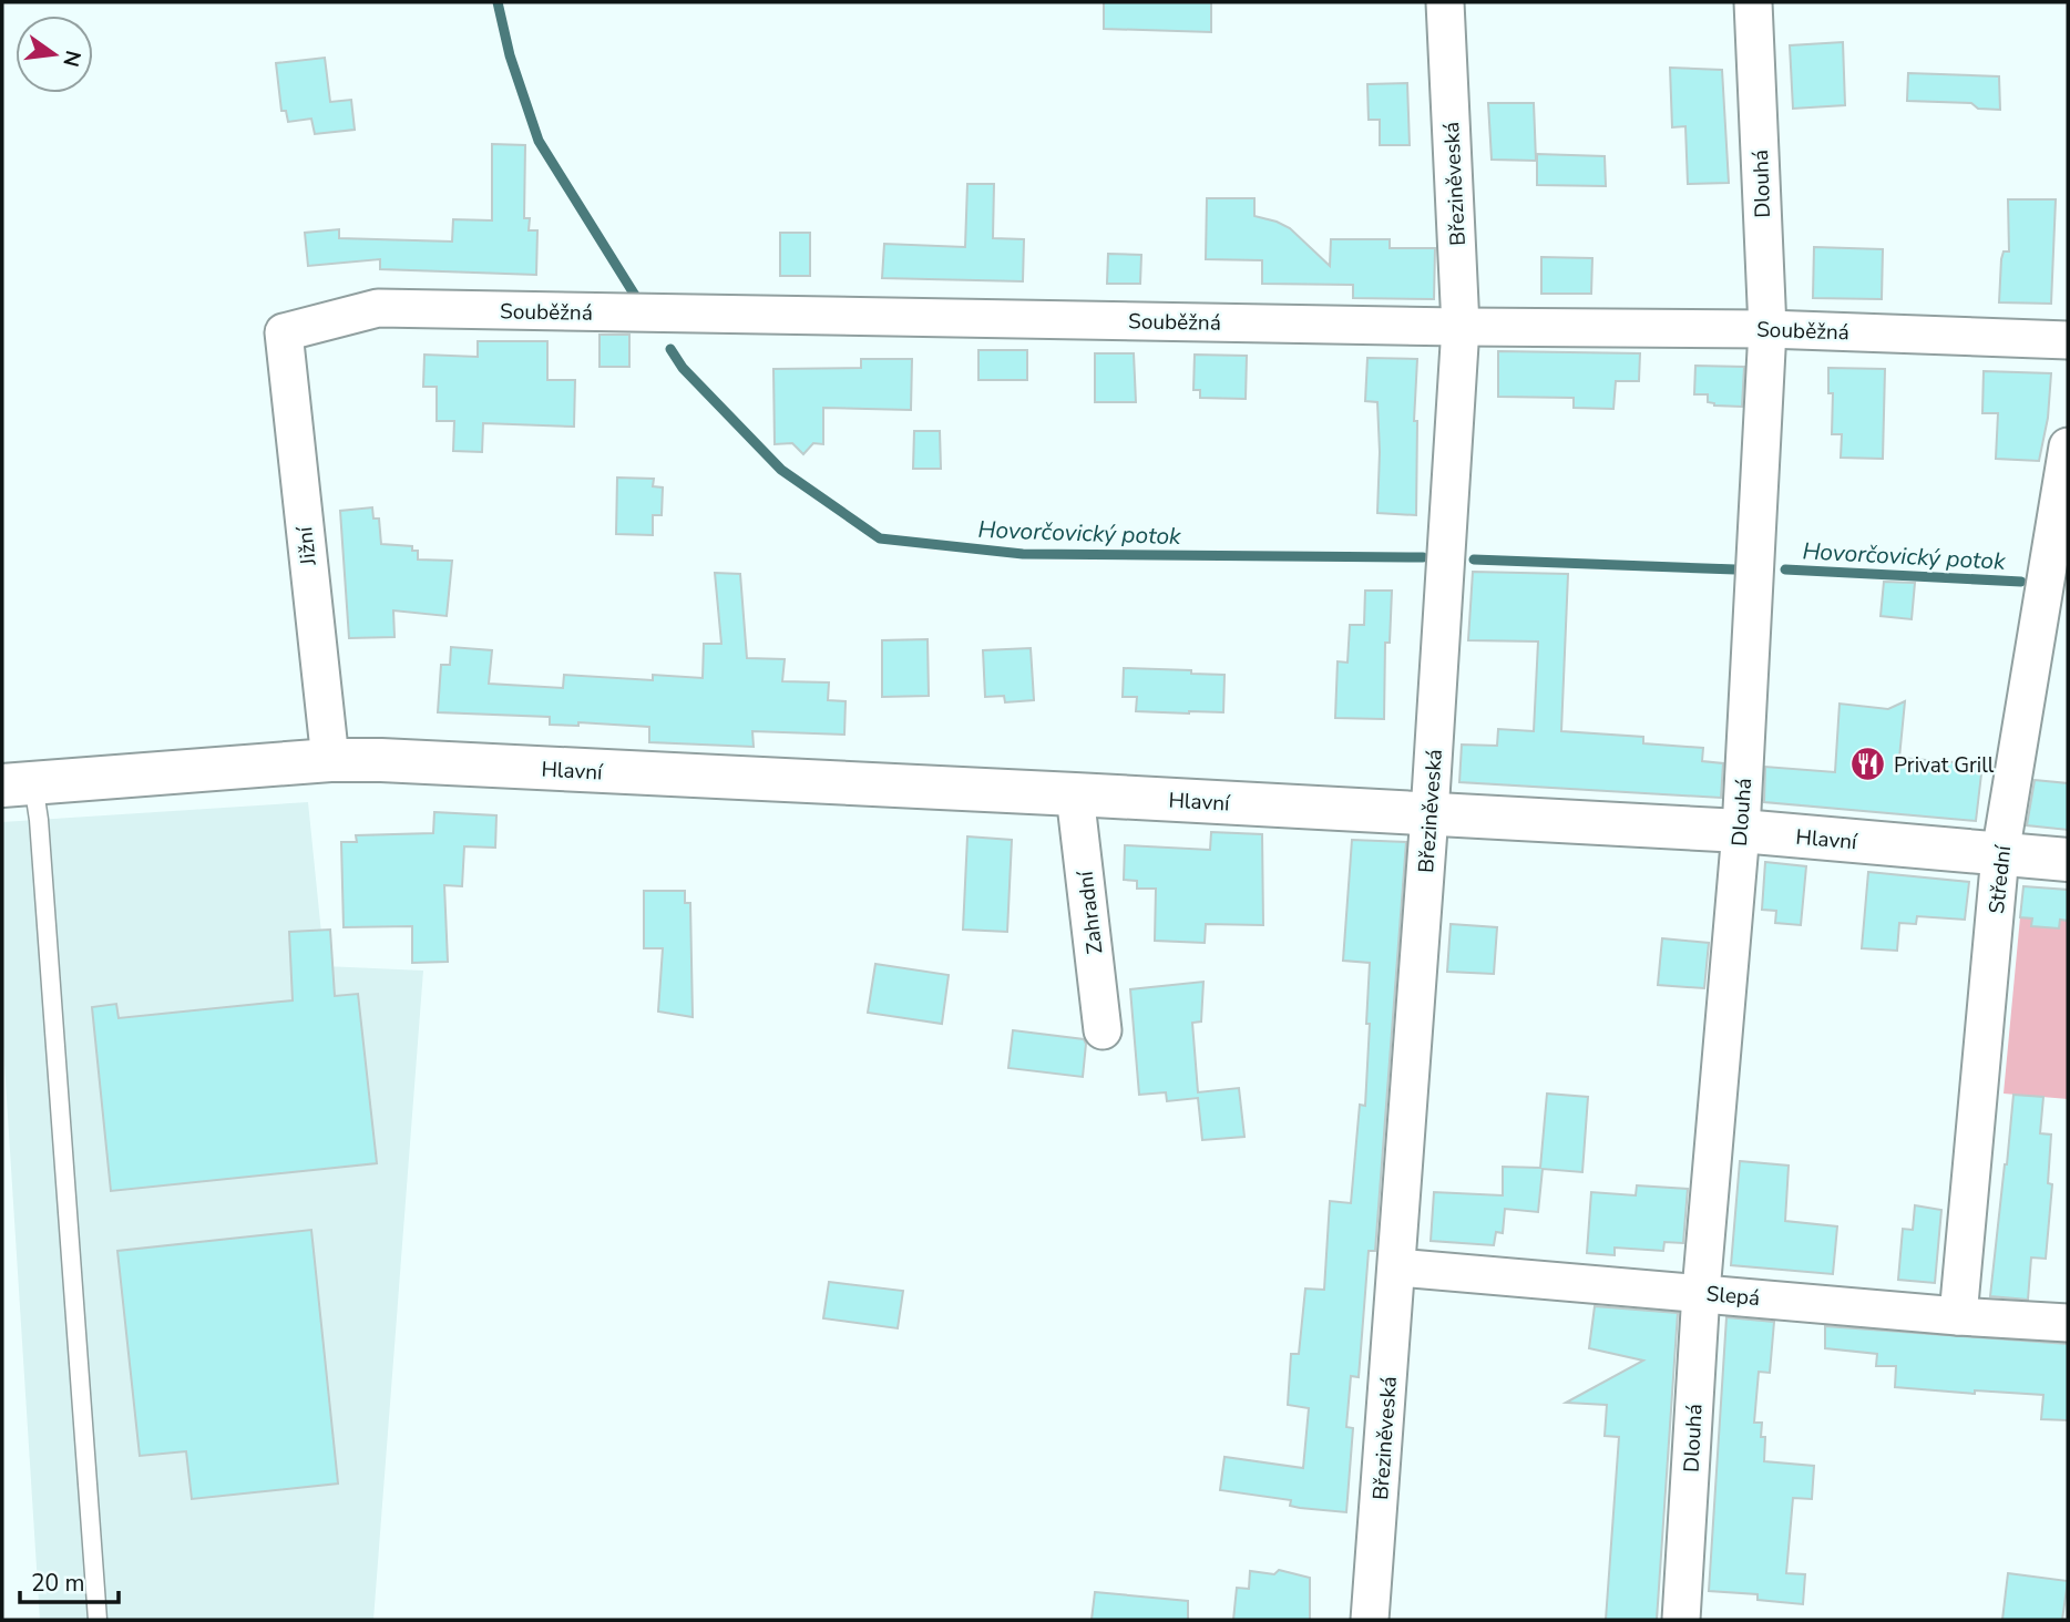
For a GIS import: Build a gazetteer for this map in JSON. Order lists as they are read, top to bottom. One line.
{"streets":{"street":["Březiněveská","Dlouhá","Souběžná","Jižní","Hlavní","Střední","Zahradní","Slepá"]},"crossings":[["Březiněveská","Souběžná"],["Březiněveská","Hlavní"],["Březiněveská","Slepá"],["Dlouhá","Souběžná"],["Dlouhá","Hlavní"],["Dlouhá","Slepá"],["Souběžná","Jižní"],["Jižní","Hlavní"],["Hlavní","Střední"],["Hlavní","Zahradní"],["Střední","Slepá"]],"water":["Hovorčovický potok"],"places":{"restaurant":["Privat Grill"]},"scale_bar":"20 m","north":"right"}
